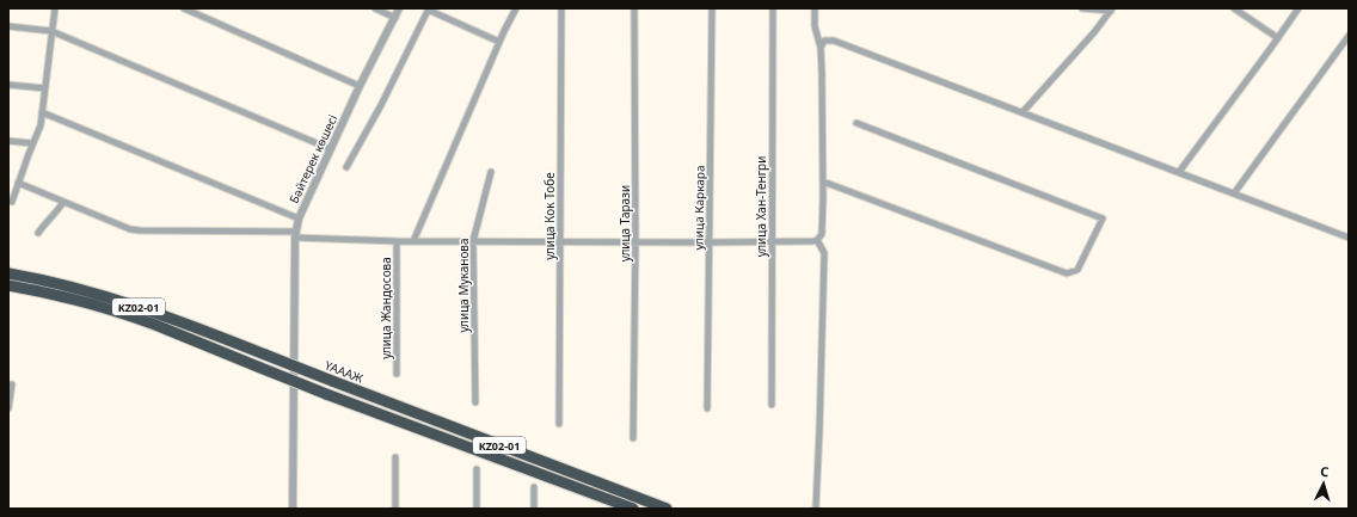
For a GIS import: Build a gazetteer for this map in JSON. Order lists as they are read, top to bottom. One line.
{"streets":{"highway":["KZ02-01","ҮАААЖ"],"street":["Бәйтерек көшесі","улица Хан-Тенгри","улица Каркара","улица Кок Тобе","улица Тарази","улица Муканова","улица Жандосова"]},"north":"top"}
